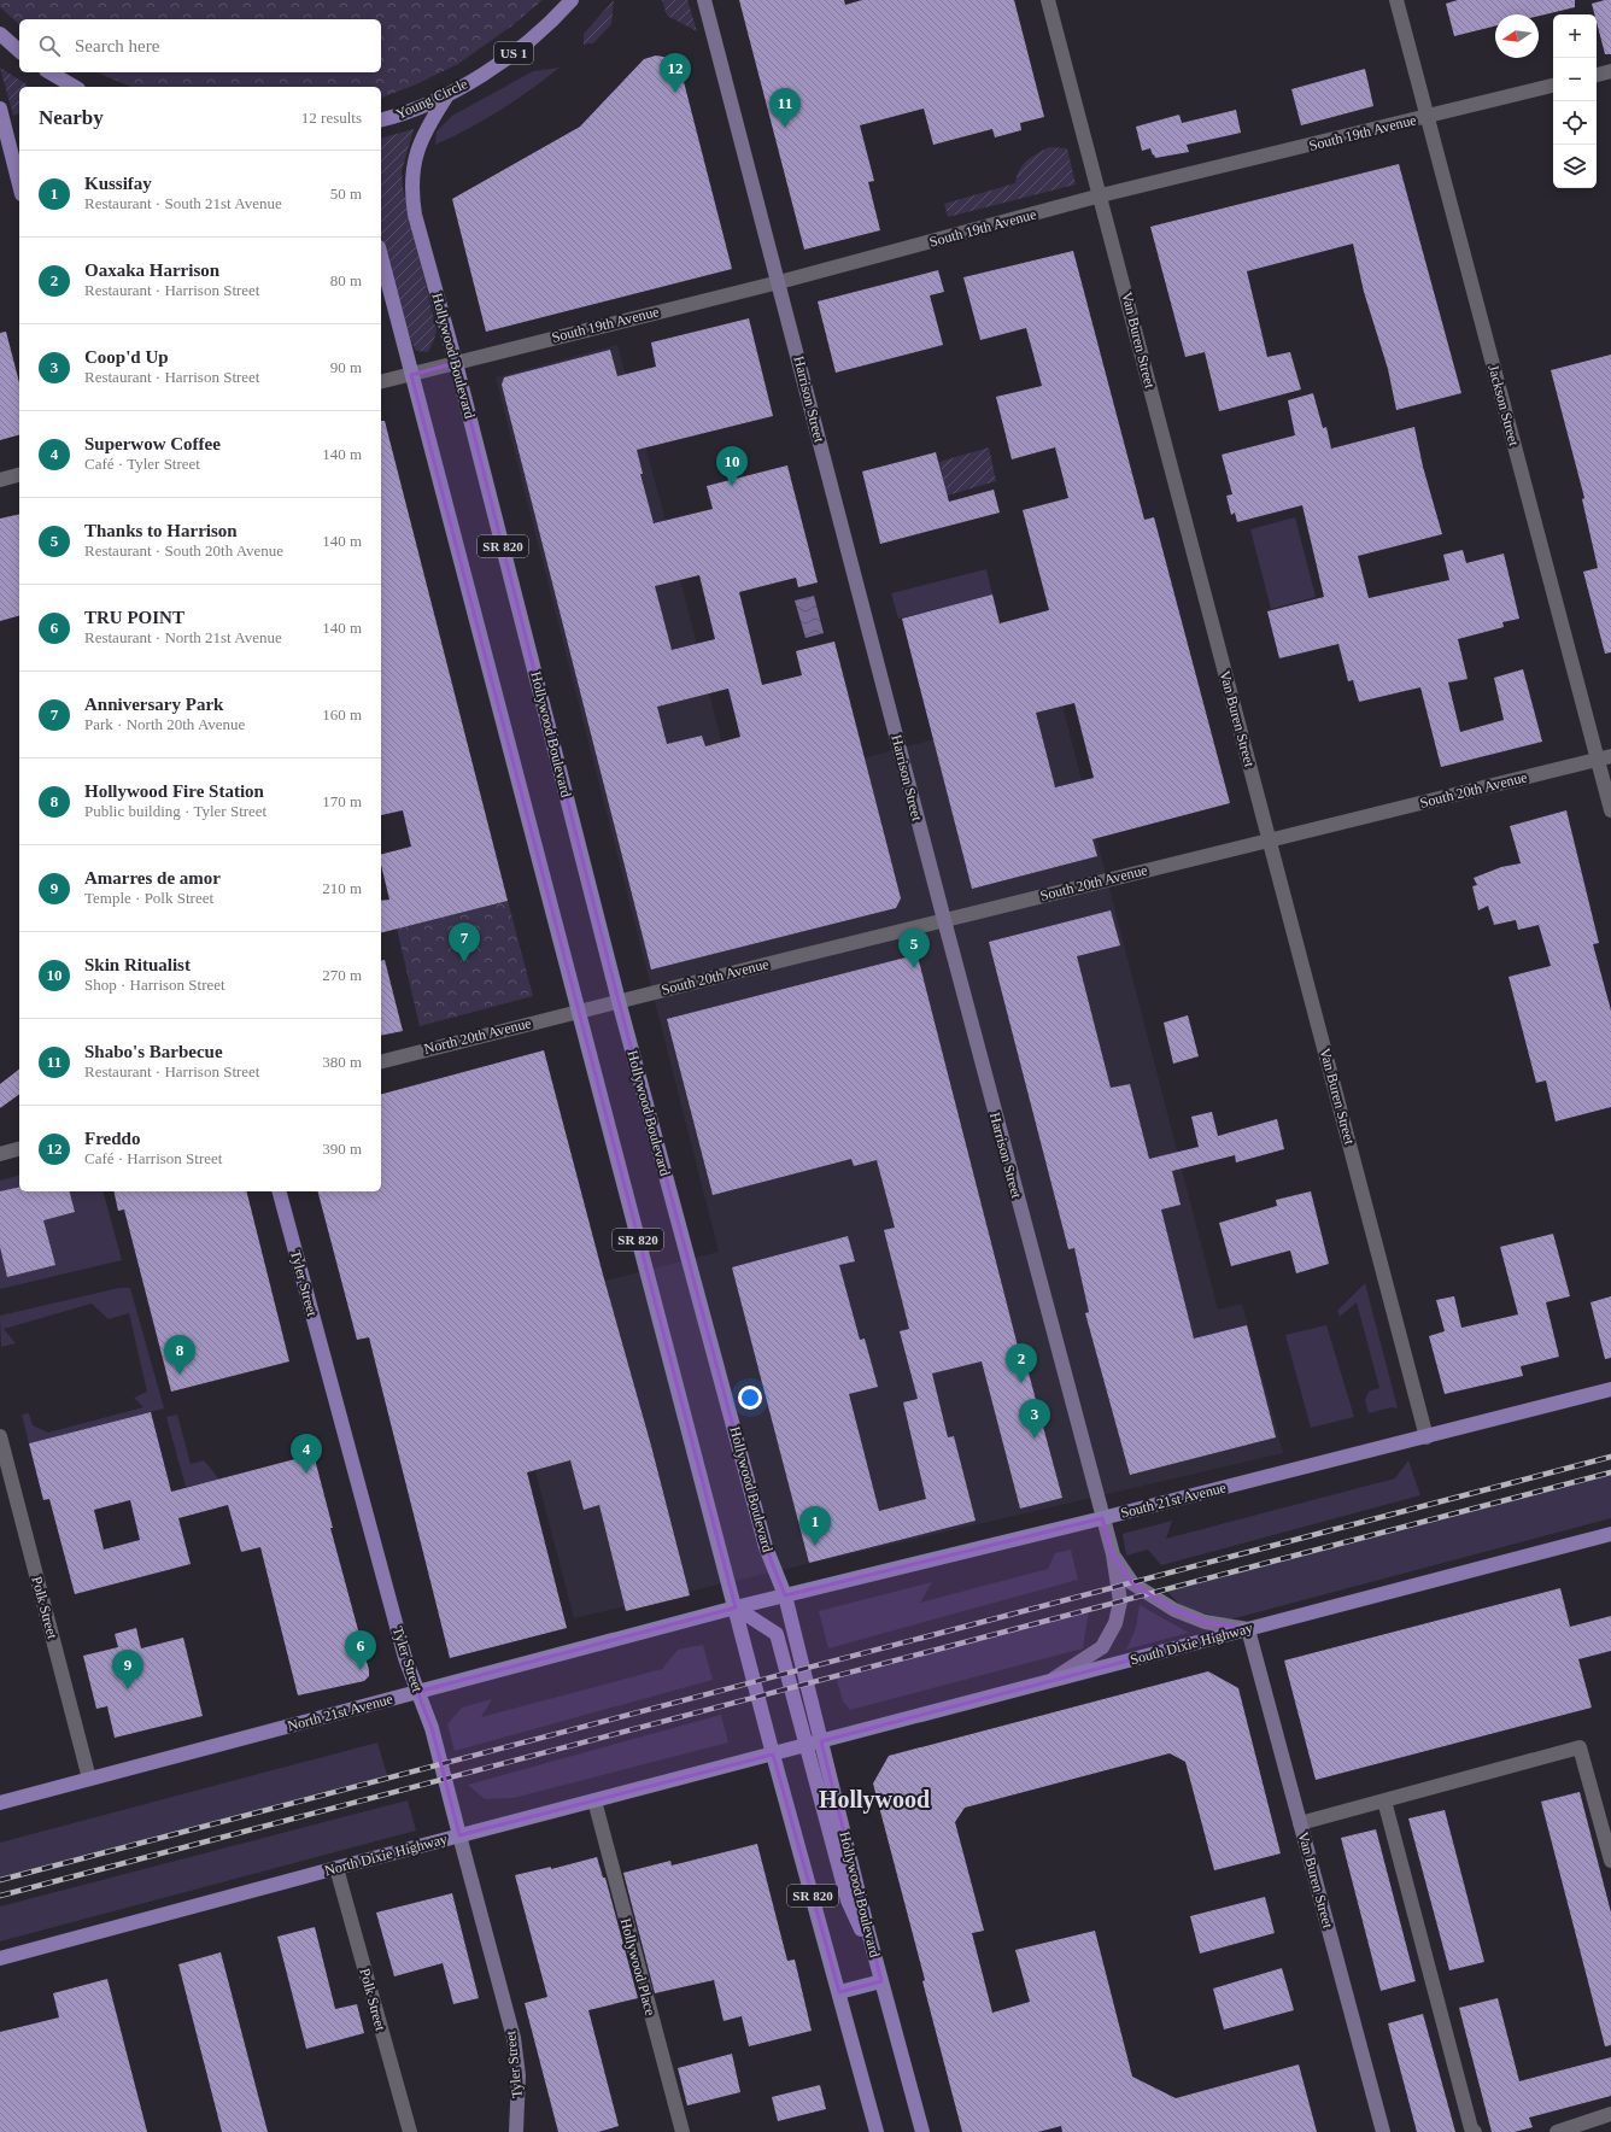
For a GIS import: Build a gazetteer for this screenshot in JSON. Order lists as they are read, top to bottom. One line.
{"streets":{"main road":["US 1","Young Circle","Van Buren Street","Hollywood Boulevard","Harrison Street","SR 820","Tyler Street","South 21st Avenue","South Dixie Highway","North 21st Avenue","North Dixie Highway"],"street":["South 19th Avenue","Jackson Street","South 20th Avenue","North 20th Avenue","Polk Street","Hollywood Place"]},"crossings":[["Young Circle","Hollywood Boulevard"],["South 19th Avenue","Van Buren Street"],["South 19th Avenue","Hollywood Boulevard"],["South 19th Avenue","Harrison Street"],["South 19th Avenue","Jackson Street"],["South 19th Avenue","SR 820"],["Van Buren Street","Harrison Street"],["Van Buren Street","South 20th Avenue"],["Van Buren Street","South 21st Avenue"],["Van Buren Street","South Dixie Highway"],["Hollywood Boulevard","South 20th Avenue"],["Hollywood Boulevard","South 21st Avenue"],["Hollywood Boulevard","South Dixie Highway"],["Harrison Street","South 20th Avenue"],["Harrison Street","South 21st Avenue"],["Harrison Street","South Dixie Highway"],["Jackson Street","South 20th Avenue"],["SR 820","South 20th Avenue"],["SR 820","North 20th Avenue"],["SR 820","South 21st Avenue"],["SR 820","South Dixie Highway"],["SR 820","North 21st Avenue"],["SR 820","North Dixie Highway"],["South 20th Avenue","North 20th Avenue"],["Tyler Street","North 21st Avenue"],["Tyler Street","North Dixie Highway"],["South 21st Avenue","North 21st Avenue"],["Polk Street","North 21st Avenue"],["Polk Street","North Dixie Highway"],["South Dixie Highway","North Dixie Highway"],["North Dixie Highway","Hollywood Place"]],"districts":["Hollywood"],"north":"left","page":{"map_buttons":["+","−"],"search":"Search here","pins":["12","11","10","7","5","8","2","3","4","1","6","9"],"heading":["Nearby","12 results"],"list":[{"mark":"1","name":"Kussifay","note":"Restaurant · South 21st Avenue","value":"50 m"},{"mark":"2","name":"Oaxaka Harrison","note":"Restaurant · Harrison Street","value":"80 m"},{"mark":"3","name":"Coop'd Up","note":"Restaurant · Harrison Street","value":"90 m"},{"mark":"4","name":"Superwow Coffee","note":"Café · Tyler Street","value":"140 m"},{"mark":"5","name":"Thanks to Harrison","note":"Restaurant · South 20th Avenue","value":"140 m"},{"mark":"6","name":"TRU POINT","note":"Restaurant · North 21st Avenue","value":"140 m"},{"mark":"7","name":"Anniversary Park","note":"Park · North 20th Avenue","value":"160 m"},{"mark":"8","name":"Hollywood Fire Station","note":"Public building · Tyler Street","value":"170 m"},{"mark":"9","name":"Amarres de amor","note":"Temple · Polk Street","value":"210 m"},{"mark":"10","name":"Skin Ritualist","note":"Shop · Harrison Street","value":"270 m"},{"mark":"11","name":"Shabo's Barbecue","note":"Restaurant · Harrison Street","value":"380 m"},{"mark":"12","name":"Freddo","note":"Café · Harrison Street","value":"390 m"}]}}
